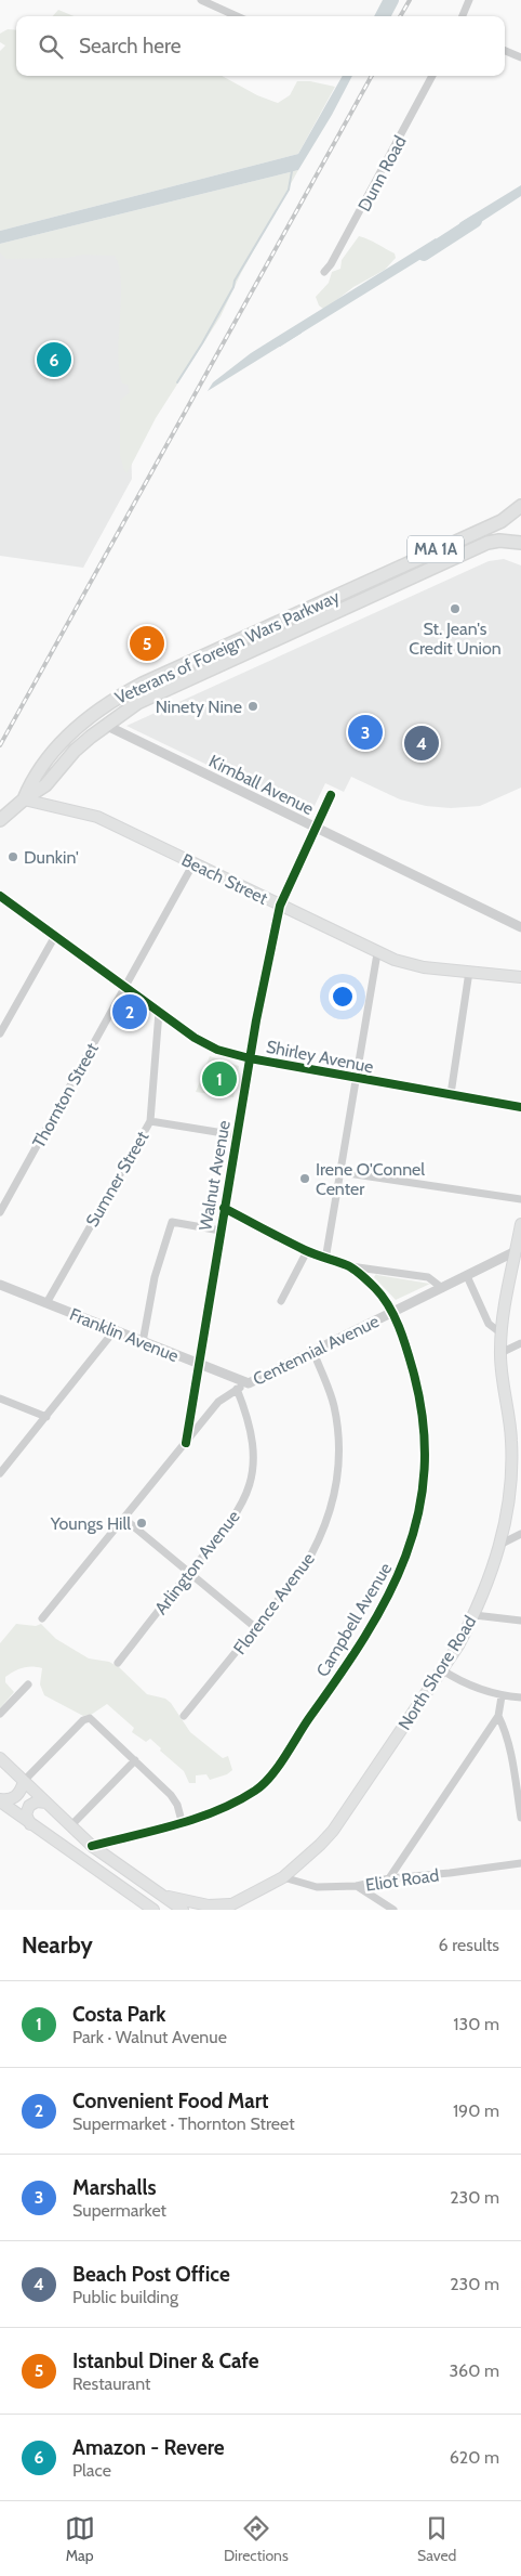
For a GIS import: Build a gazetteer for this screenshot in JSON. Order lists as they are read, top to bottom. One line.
{"streets":{"highway":["MA 1A","Veterans of Foreign Wars Parkway"],"main road":["Beach Street","North Shore Road"],"street":["Dunn Road","Kimball Avenue","Shirley Avenue","Thornton Street","Walnut Avenue","Sumner Street","Franklin Avenue","Centennial Avenue","Arlington Avenue","Florence Avenue","Campbell Avenue","Eliot Road"]},"crossings":[["Veterans of Foreign Wars Parkway","Kimball Avenue"],["Veterans of Foreign Wars Parkway","Beach Street"],["Kimball Avenue","Walnut Avenue"],["Beach Street","Thornton Street"],["Beach Street","Walnut Avenue"],["Shirley Avenue","Thornton Street"],["Shirley Avenue","Walnut Avenue"],["Shirley Avenue","Sumner Street"],["Walnut Avenue","Franklin Avenue"],["Walnut Avenue","Centennial Avenue"],["Walnut Avenue","Campbell Avenue"],["Sumner Street","Franklin Avenue"],["Franklin Avenue","Centennial Avenue"],["Centennial Avenue","Arlington Avenue"],["Centennial Avenue","Florence Avenue"],["Centennial Avenue","Campbell Avenue"],["Centennial Avenue","North Shore Road"],["North Shore Road","Eliot Road"]],"places":["St. Jean's Credit Union","Ninety Nine","Dunkin'","Irene O'Connel Center","Youngs Hill"],"page":{"search":"Search here","pins":["6","5","3","4","2","1"],"heading":["Nearby","6 results"],"list":[{"mark":"1","name":"Costa Park","note":"Park · Walnut Avenue","value":"130 m"},{"mark":"2","name":"Convenient Food Mart","note":"Supermarket · Thornton Street","value":"190 m"},{"mark":"3","name":"Marshalls","note":"Supermarket","value":"230 m"},{"mark":"4","name":"Beach Post Office","note":"Public building","value":"230 m"},{"mark":"5","name":"Istanbul Diner & Cafe","note":"Restaurant","value":"360 m"},{"mark":"6","name":"Amazon - Revere","note":"Place","value":"620 m"}],"nav":["Map","Directions","Saved"]}}
